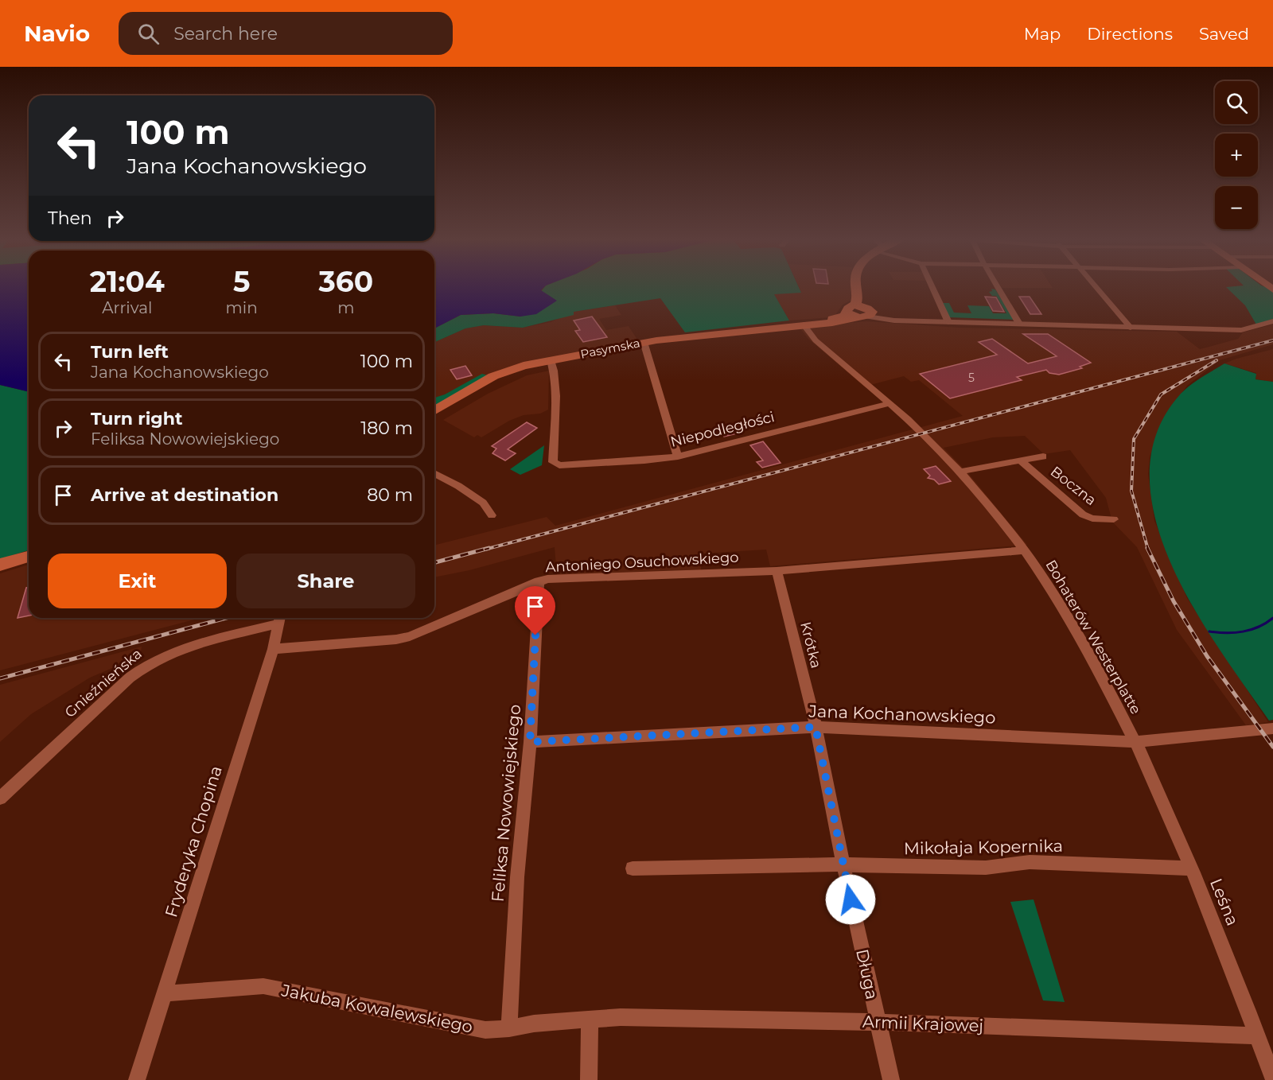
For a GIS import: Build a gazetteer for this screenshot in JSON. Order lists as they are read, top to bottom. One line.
{"streets":{"main road":["Pasymska"],"street":["Niepodległości","Boczna","Antoniego Osuchowskiego","Bohaterów Westerplatte","Krótka","Gnieźnieńska","Jana Kochanowskiego","Feliksa Nowowiejskiego","Fryderyka Chopina","Mikołaja Kopernika","Leśna","Długa","Jakuba Kowalewskiego","Armii Krajowej"]},"crossings":[["Pasymska","Niepodległości"],["Pasymska","Bohaterów Westerplatte"],["Niepodległości","Bohaterów Westerplatte"],["Boczna","Bohaterów Westerplatte"],["Antoniego Osuchowskiego","Bohaterów Westerplatte"],["Antoniego Osuchowskiego","Krótka"],["Antoniego Osuchowskiego","Feliksa Nowowiejskiego"],["Antoniego Osuchowskiego","Fryderyka Chopina"],["Bohaterów Westerplatte","Jana Kochanowskiego"],["Bohaterów Westerplatte","Leśna"],["Krótka","Jana Kochanowskiego"],["Krótka","Długa"],["Gnieźnieńska","Fryderyka Chopina"],["Jana Kochanowskiego","Feliksa Nowowiejskiego"],["Jana Kochanowskiego","Leśna"],["Jana Kochanowskiego","Długa"],["Feliksa Nowowiejskiego","Jakuba Kowalewskiego"],["Fryderyka Chopina","Jakuba Kowalewskiego"],["Mikołaja Kopernika","Leśna"],["Mikołaja Kopernika","Długa"],["Leśna","Armii Krajowej"],["Długa","Armii Krajowej"],["Jakuba Kowalewskiego","Armii Krajowej"]],"house_numbers":["5"],"page":{"header":"Navio","search":"Search here","nav":["Map","Directions","Saved"],"map_buttons":["+","−"],"turn":["100 m","Jana Kochanowskiego"],"then":"Then","eta":["21:04","Arrival","5","min","360","m"],"list":[{"name":"Turn left","note":"Jana Kochanowskiego","value":"100 m"},{"name":"Turn right","note":"Feliksa Nowowiejskiego","value":"180 m"},{"name":"Arrive at destination","value":"80 m"}],"buttons":["Exit","Share"]}}
